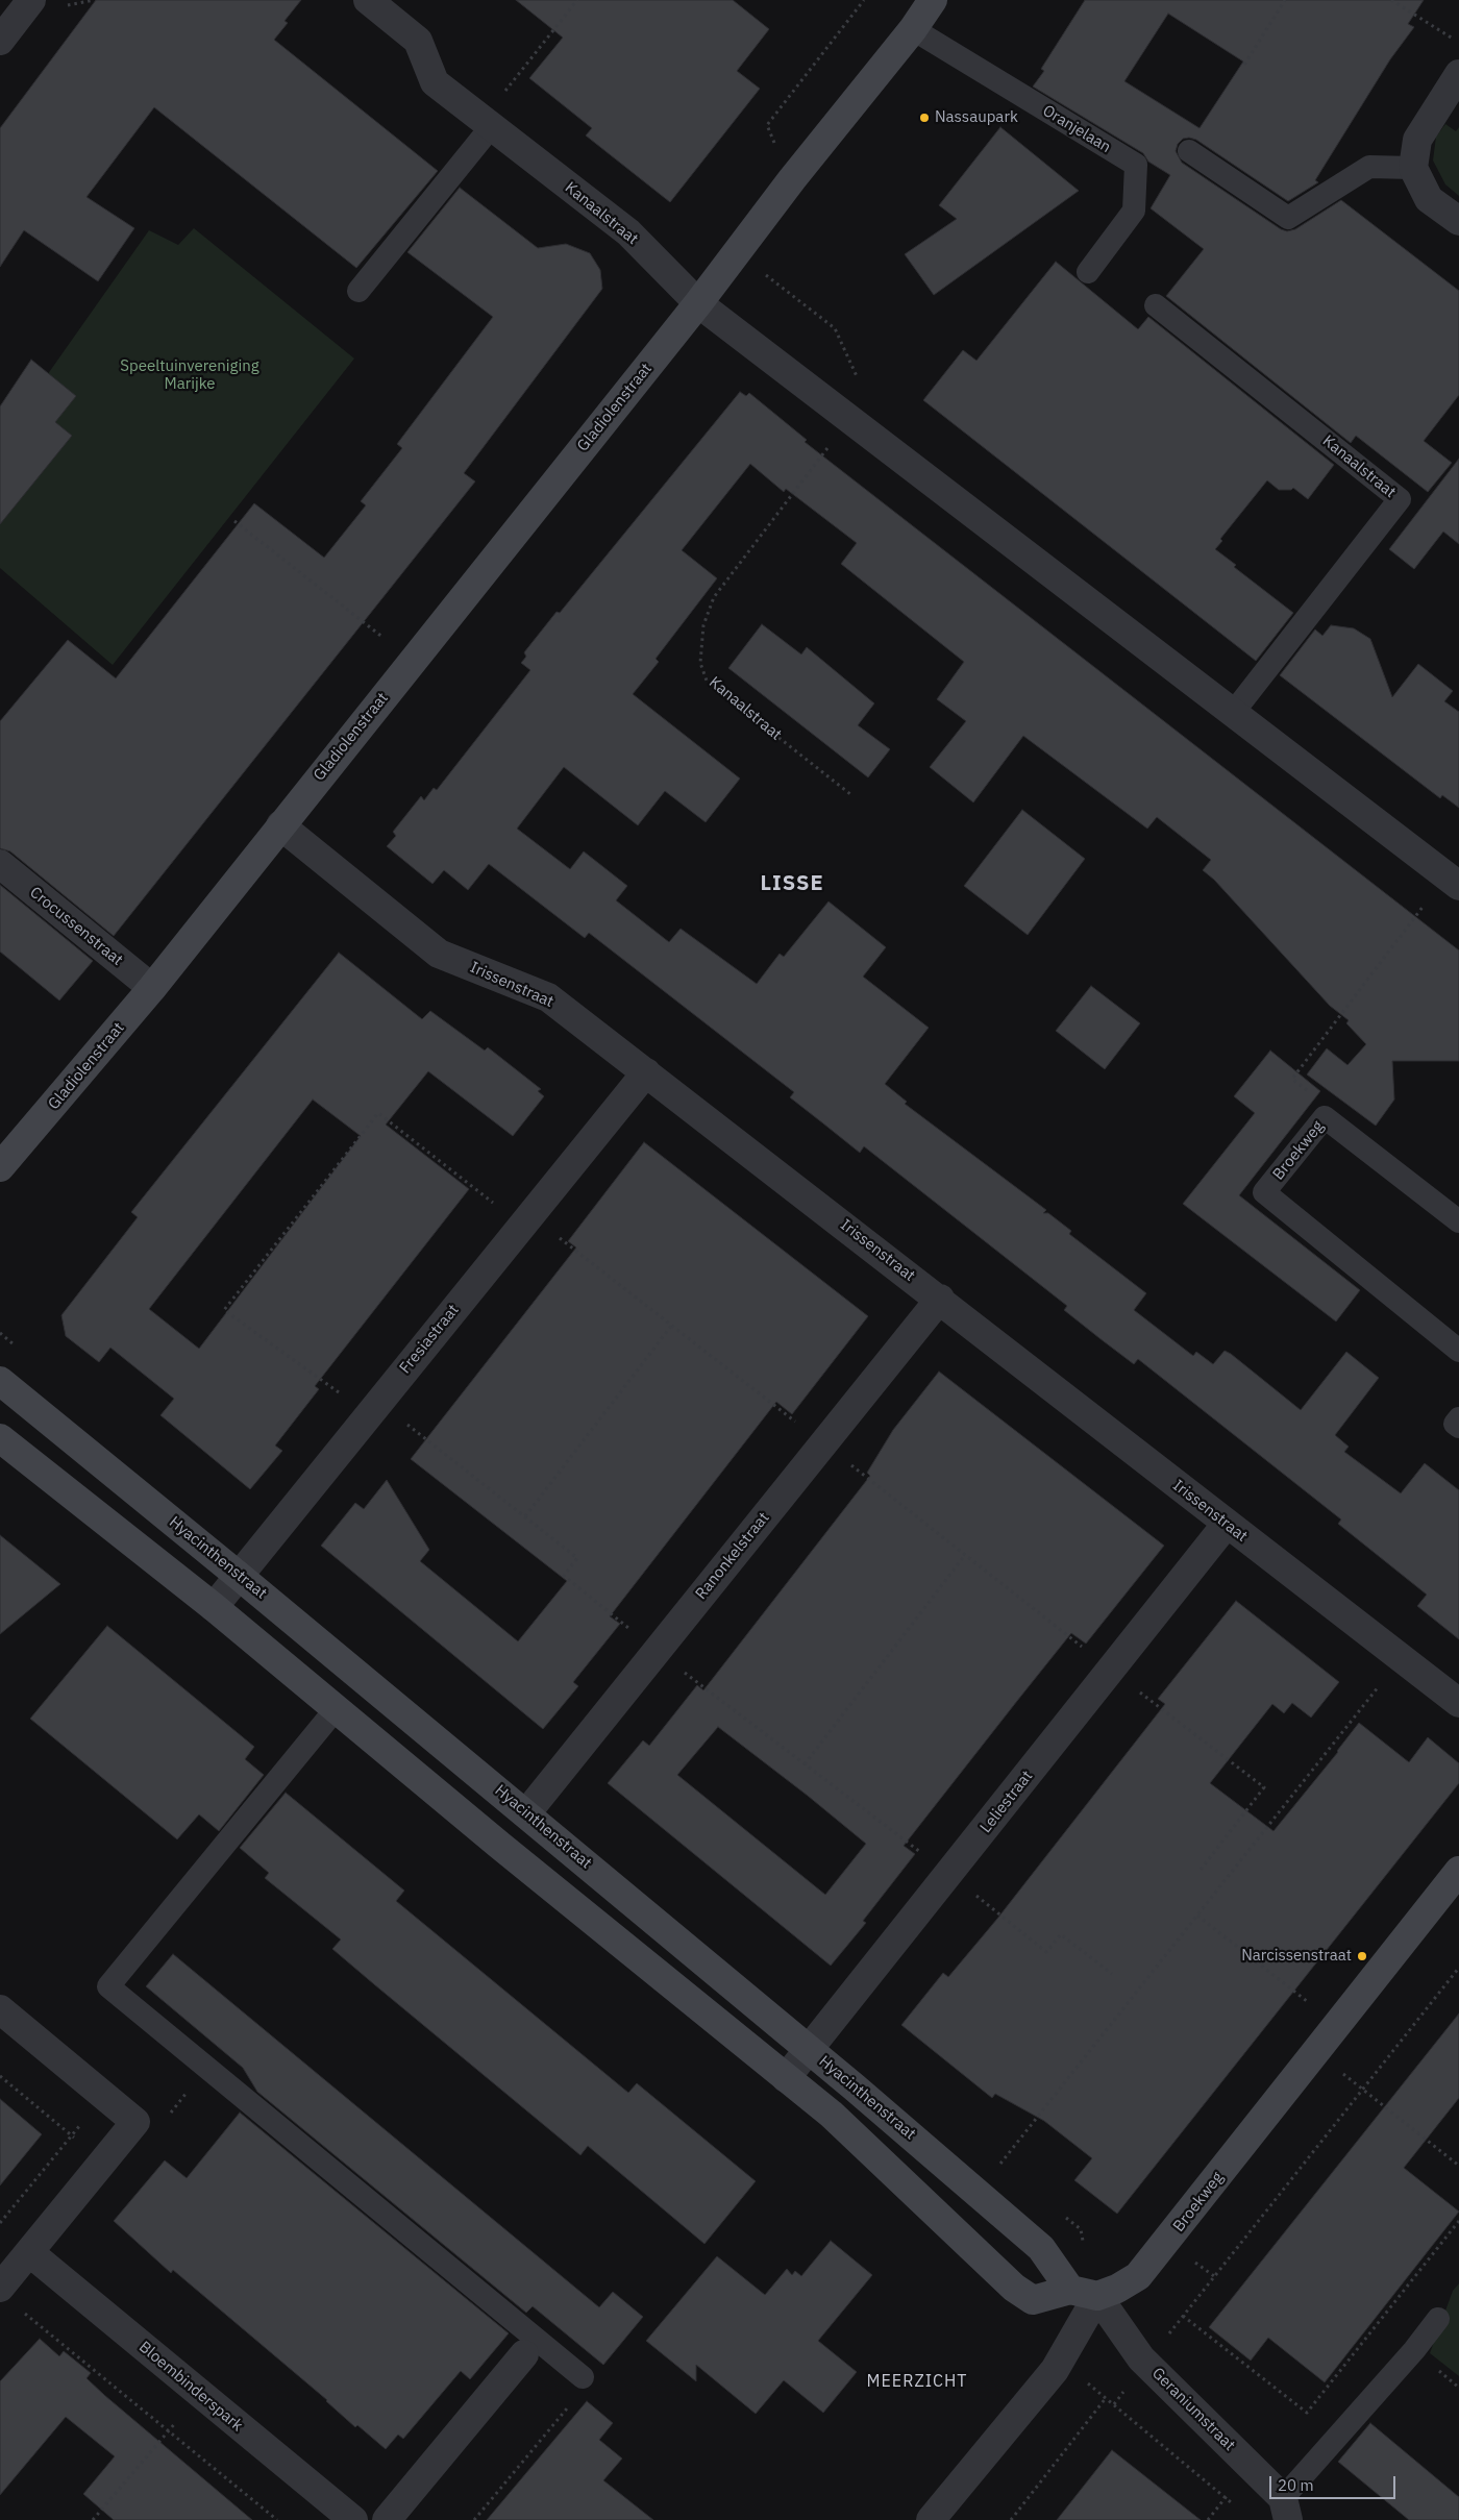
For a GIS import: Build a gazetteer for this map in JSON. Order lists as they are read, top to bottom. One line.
{"streets":{"main road":["Gladiolenstraat","Broekweg","Hyacinthenstraat"],"street":["Kanaalstraat","Crocussenstraat","Irissenstraat","Fresiastraat","Ranonkelstraat","Leliestraat","Bloembinderspark","Geraniumstraat"],"lane":["Oranjelaan"]},"crossings":[["Kanaalstraat","Gladiolenstraat"],["Gladiolenstraat","Crocussenstraat"],["Gladiolenstraat","Irissenstraat"],["Irissenstraat","Fresiastraat"],["Irissenstraat","Ranonkelstraat"],["Irissenstraat","Leliestraat"],["Broekweg","Hyacinthenstraat"],["Broekweg","Geraniumstraat"],["Fresiastraat","Hyacinthenstraat"],["Ranonkelstraat","Hyacinthenstraat"],["Hyacinthenstraat","Leliestraat"],["Hyacinthenstraat","Geraniumstraat"]],"districts":["LISSE","MEERZICHT"],"parks":["Speeltuinvereniging Marijke"],"places":["Nassaupark","Narcissenstraat"],"scale_bar":"20 m"}
